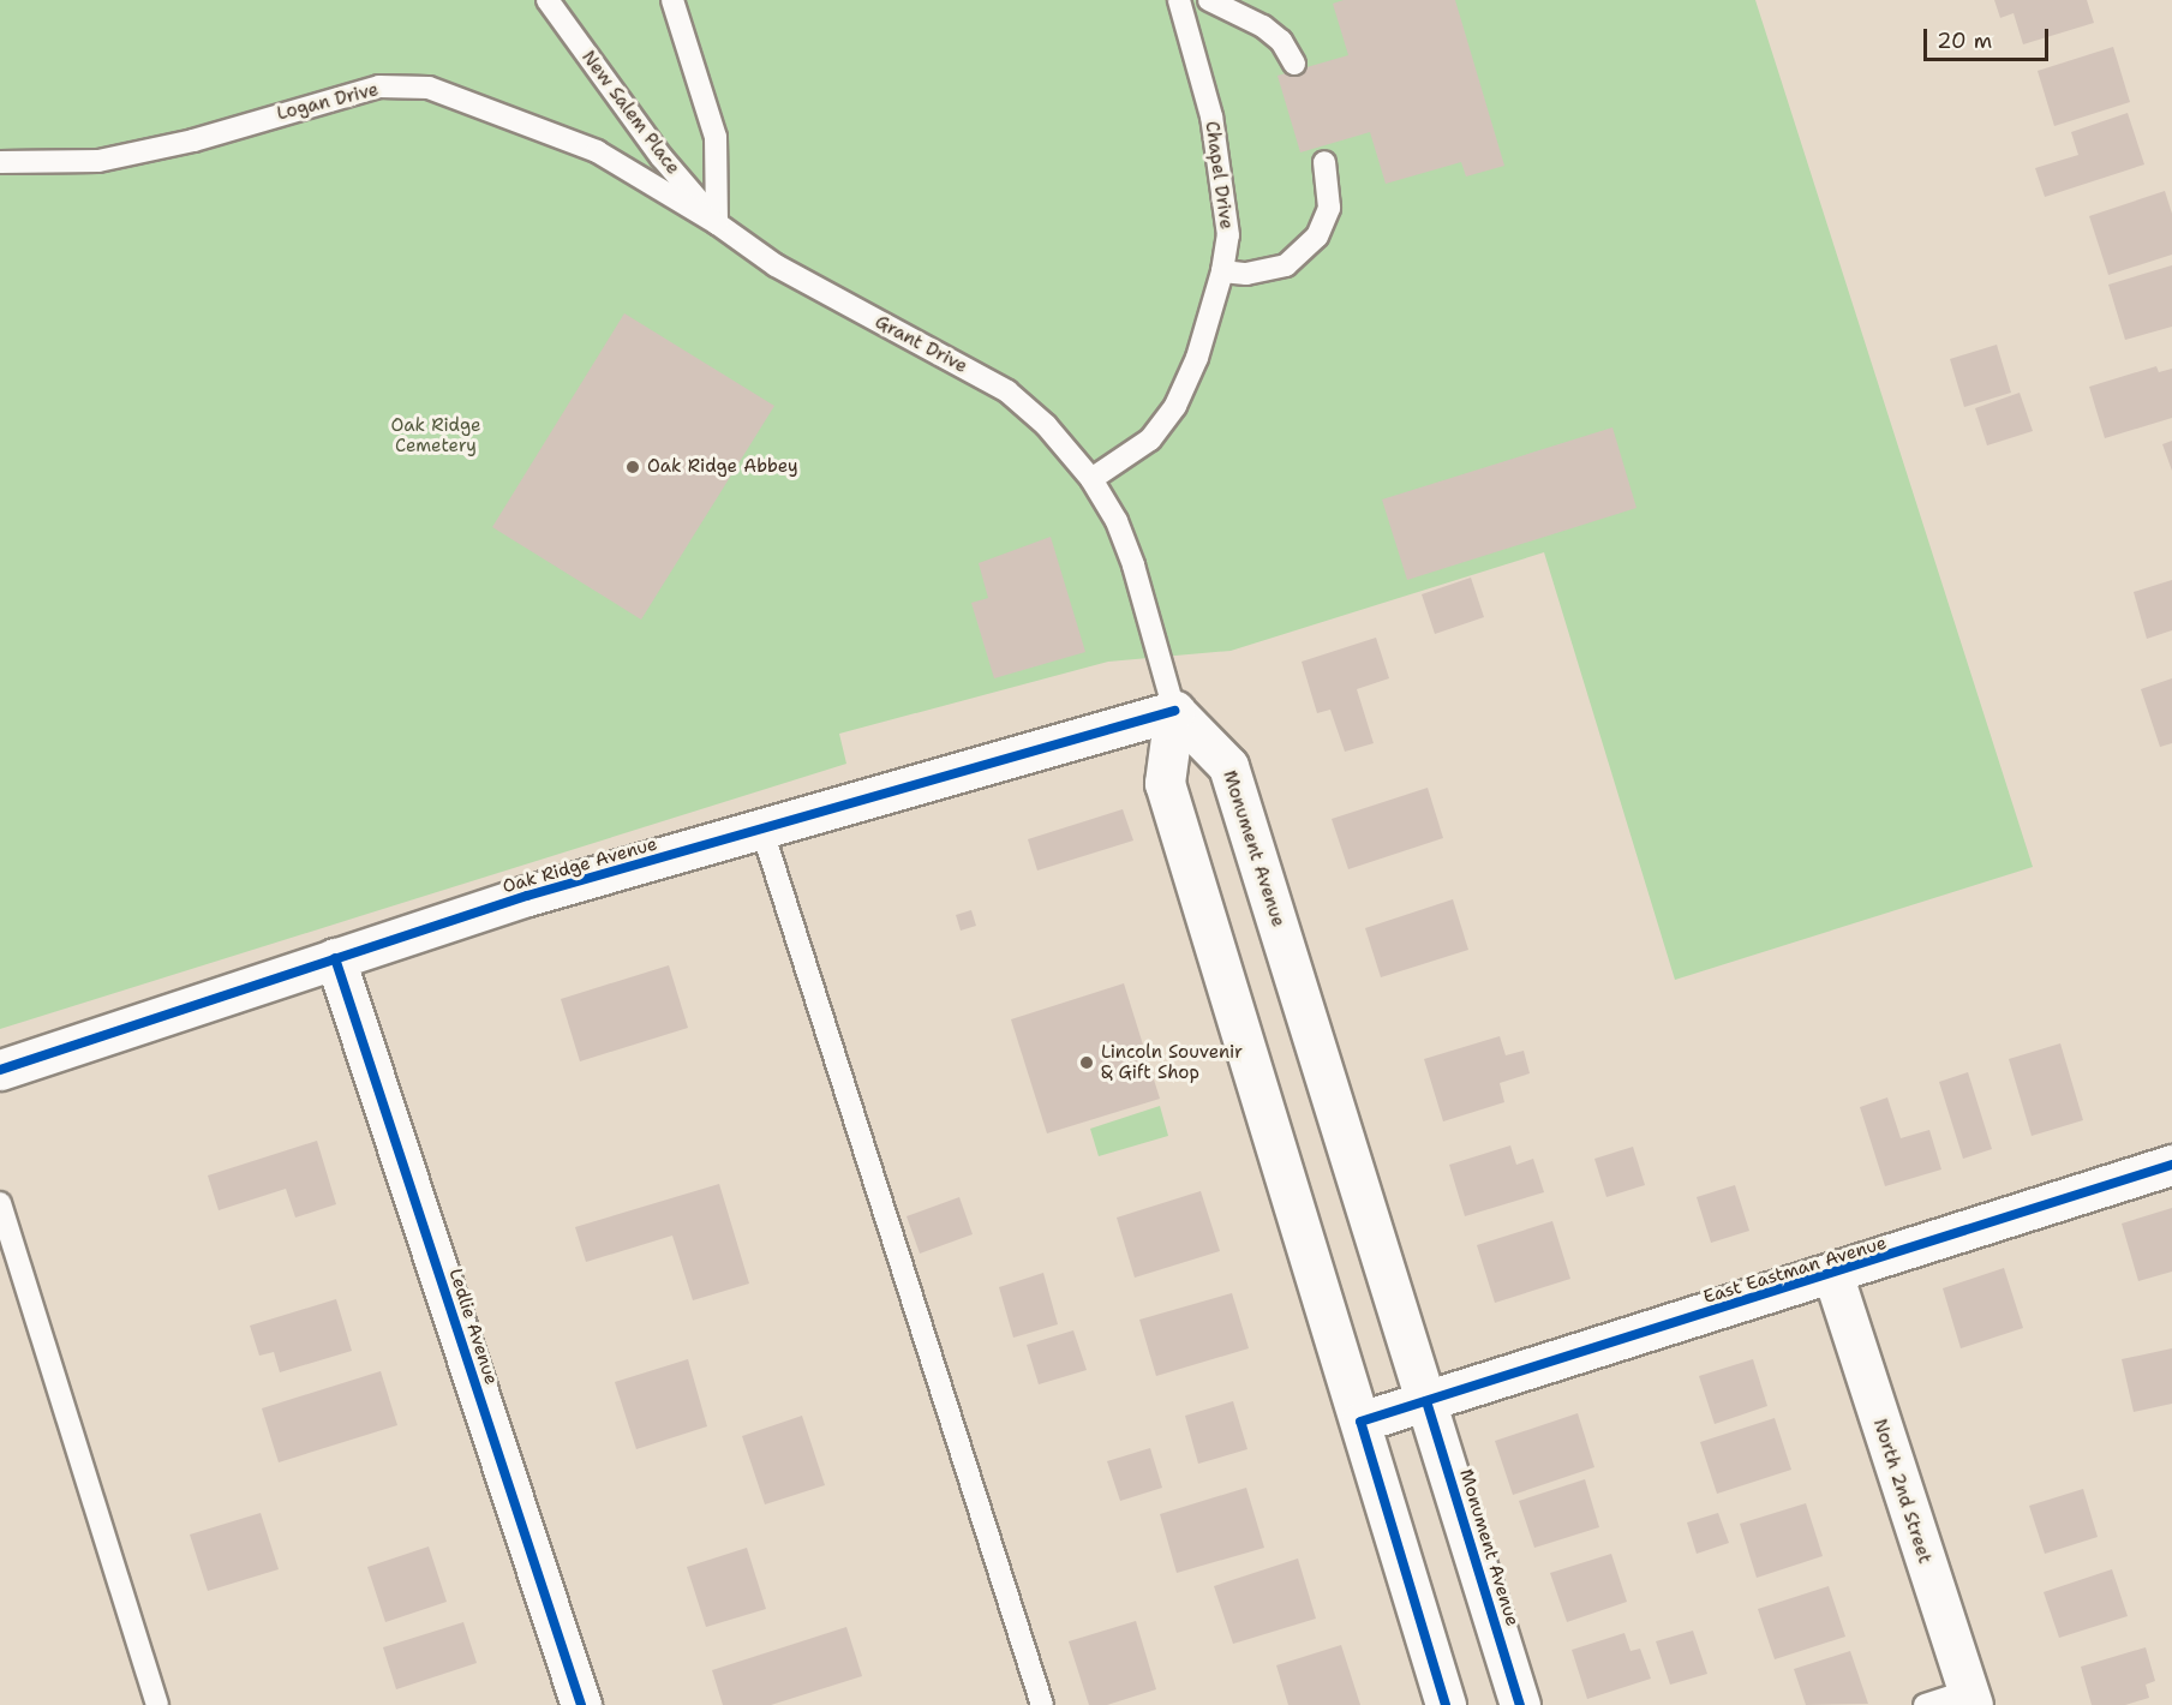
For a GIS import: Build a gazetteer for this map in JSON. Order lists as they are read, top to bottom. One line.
{"streets":{"street":["Monument Avenue","Oak Ridge Avenue","East Eastman Avenue","Ledlie Avenue","North 2nd Street"],"lane":["Logan Drive","New Salem Place","Chapel Drive","Grant Drive"]},"crossings":[["Logan Drive","New Salem Place"],["Logan Drive","Grant Drive"],["New Salem Place","Grant Drive"],["Chapel Drive","Grant Drive"],["Grant Drive","Monument Avenue"],["Grant Drive","Oak Ridge Avenue"],["Monument Avenue","Oak Ridge Avenue"],["Monument Avenue","East Eastman Avenue"],["Oak Ridge Avenue","Ledlie Avenue"],["East Eastman Avenue","North 2nd Street"]],"parks":["Oak Ridge Cemetery"],"places":["Oak Ridge Abbey","Lincoln Souvenir & Gift Shop"],"scale_bar":"20 m"}
